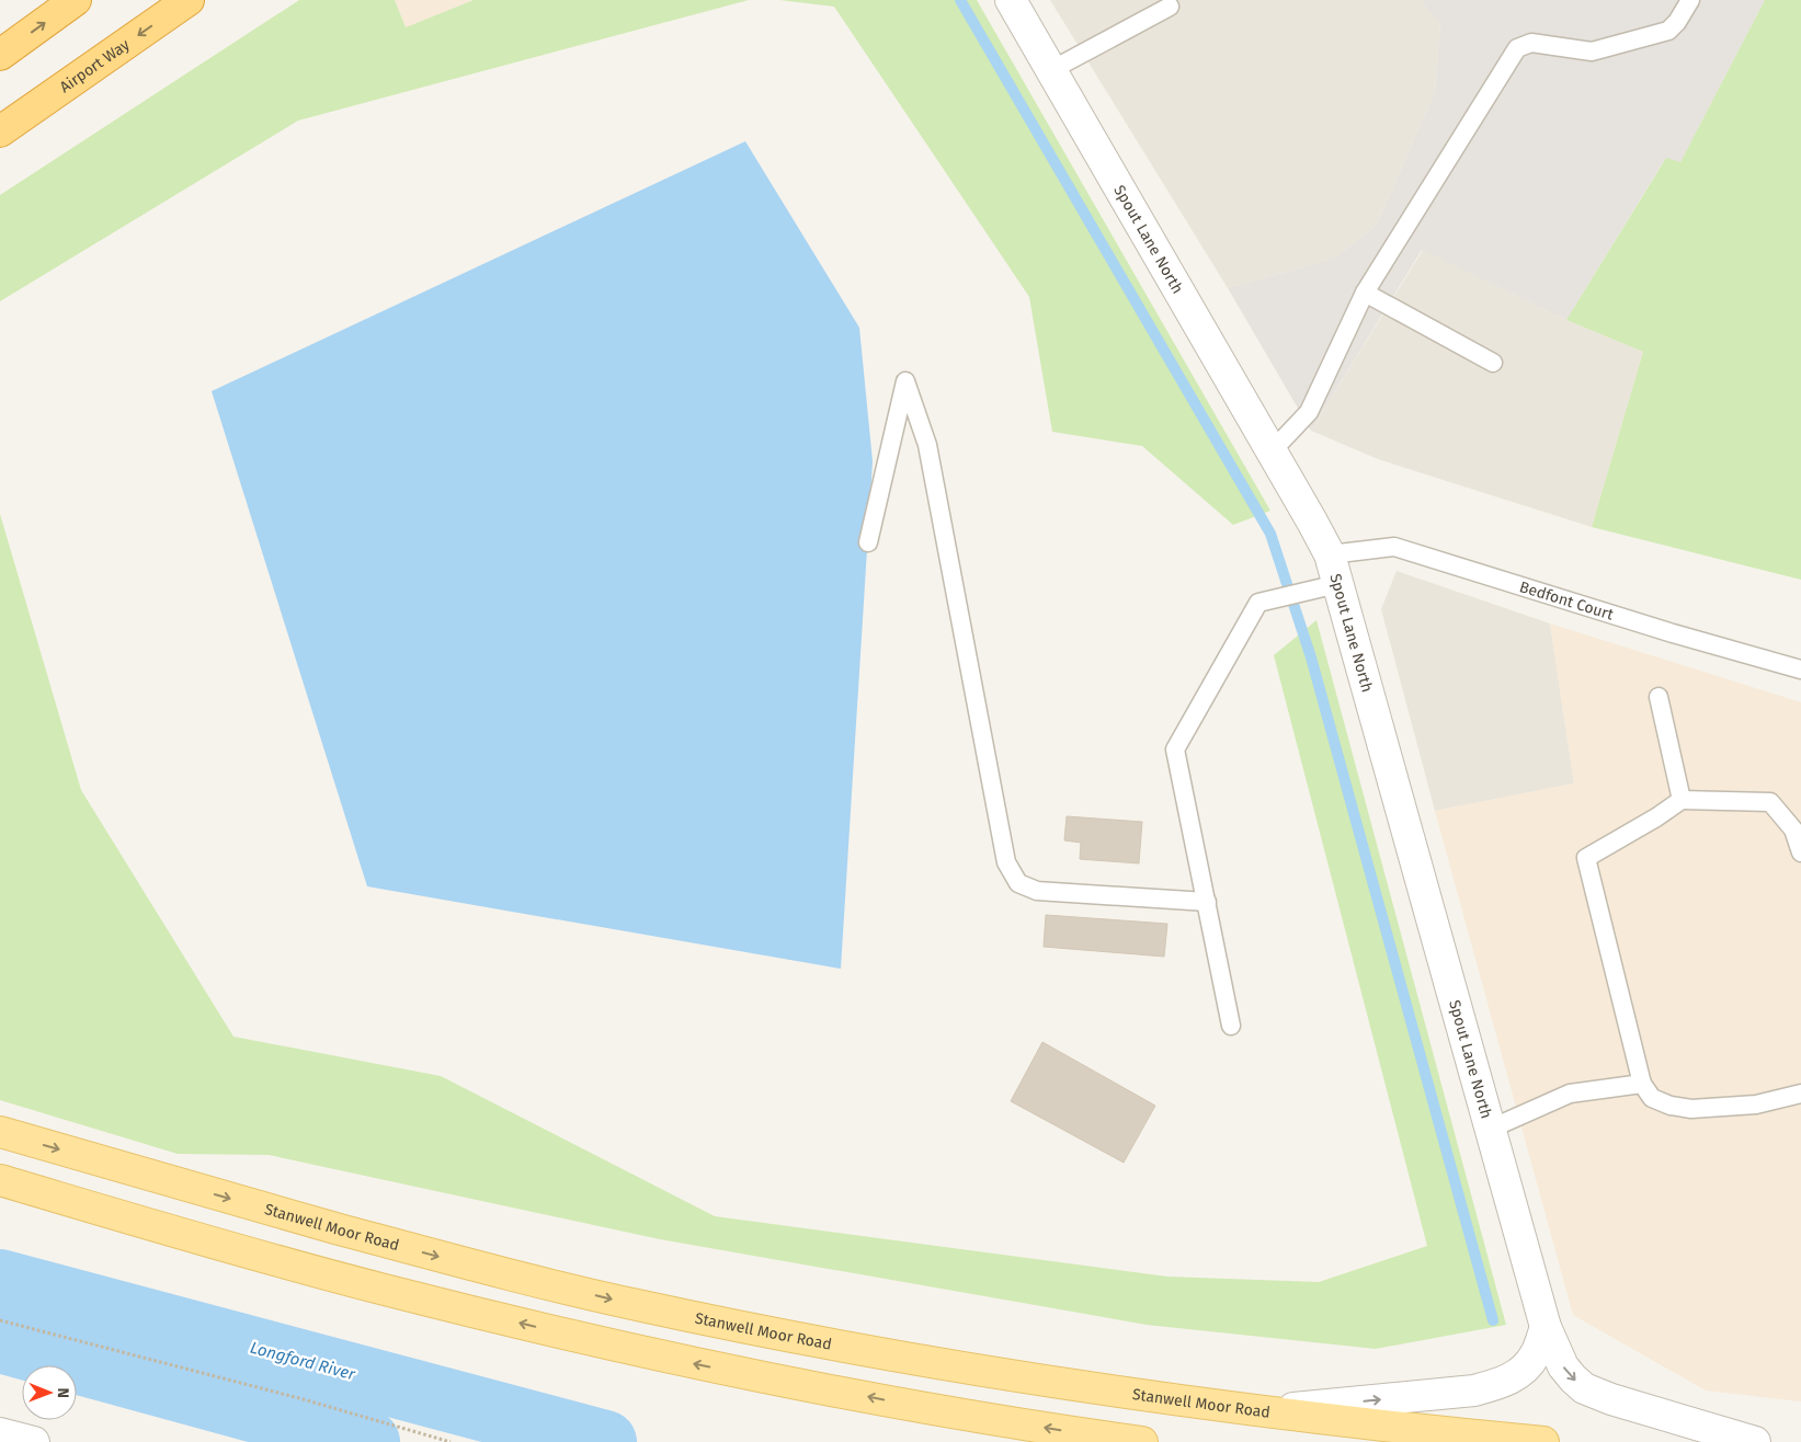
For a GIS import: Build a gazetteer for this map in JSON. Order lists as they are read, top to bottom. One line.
{"streets":{"highway":["Airport Way"],"main road":["Stanwell Moor Road"],"street":["Spout Lane North"],"lane":["Bedfont Court"]},"crossings":[["Spout Lane North","Bedfont Court"]],"water":["Longford River"],"north":"right"}
